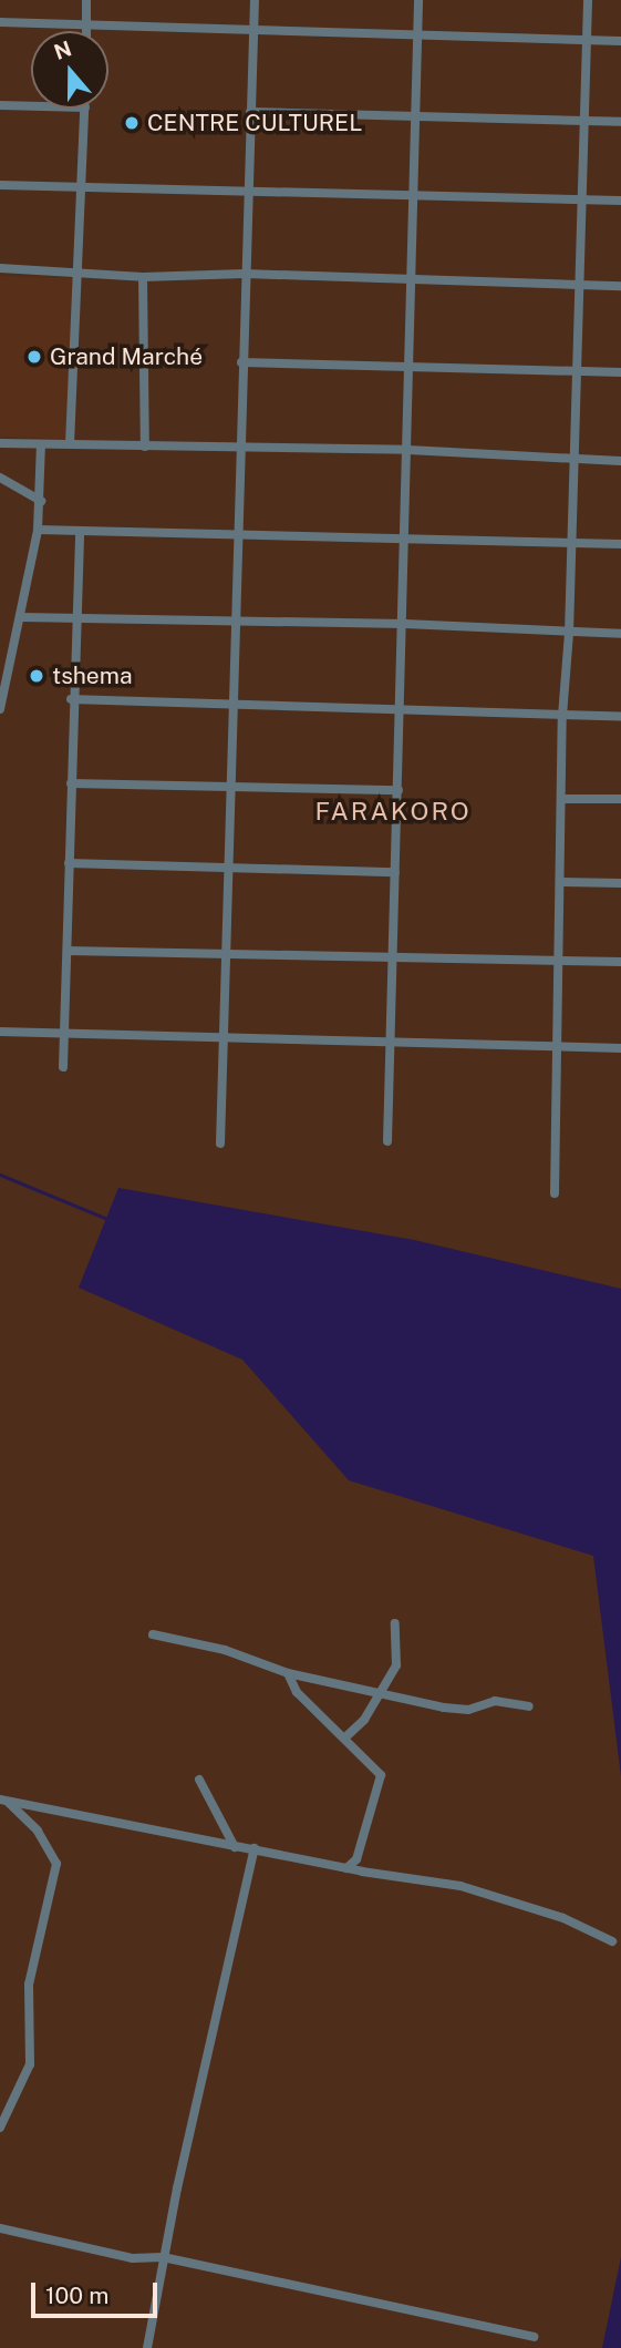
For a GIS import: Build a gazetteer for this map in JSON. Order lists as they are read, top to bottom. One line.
{"districts":["FARAKORO"],"places":["CENTRE CULTUREL","Grand Marché","tshema"],"scale_bar":"100 m","north":"top"}
